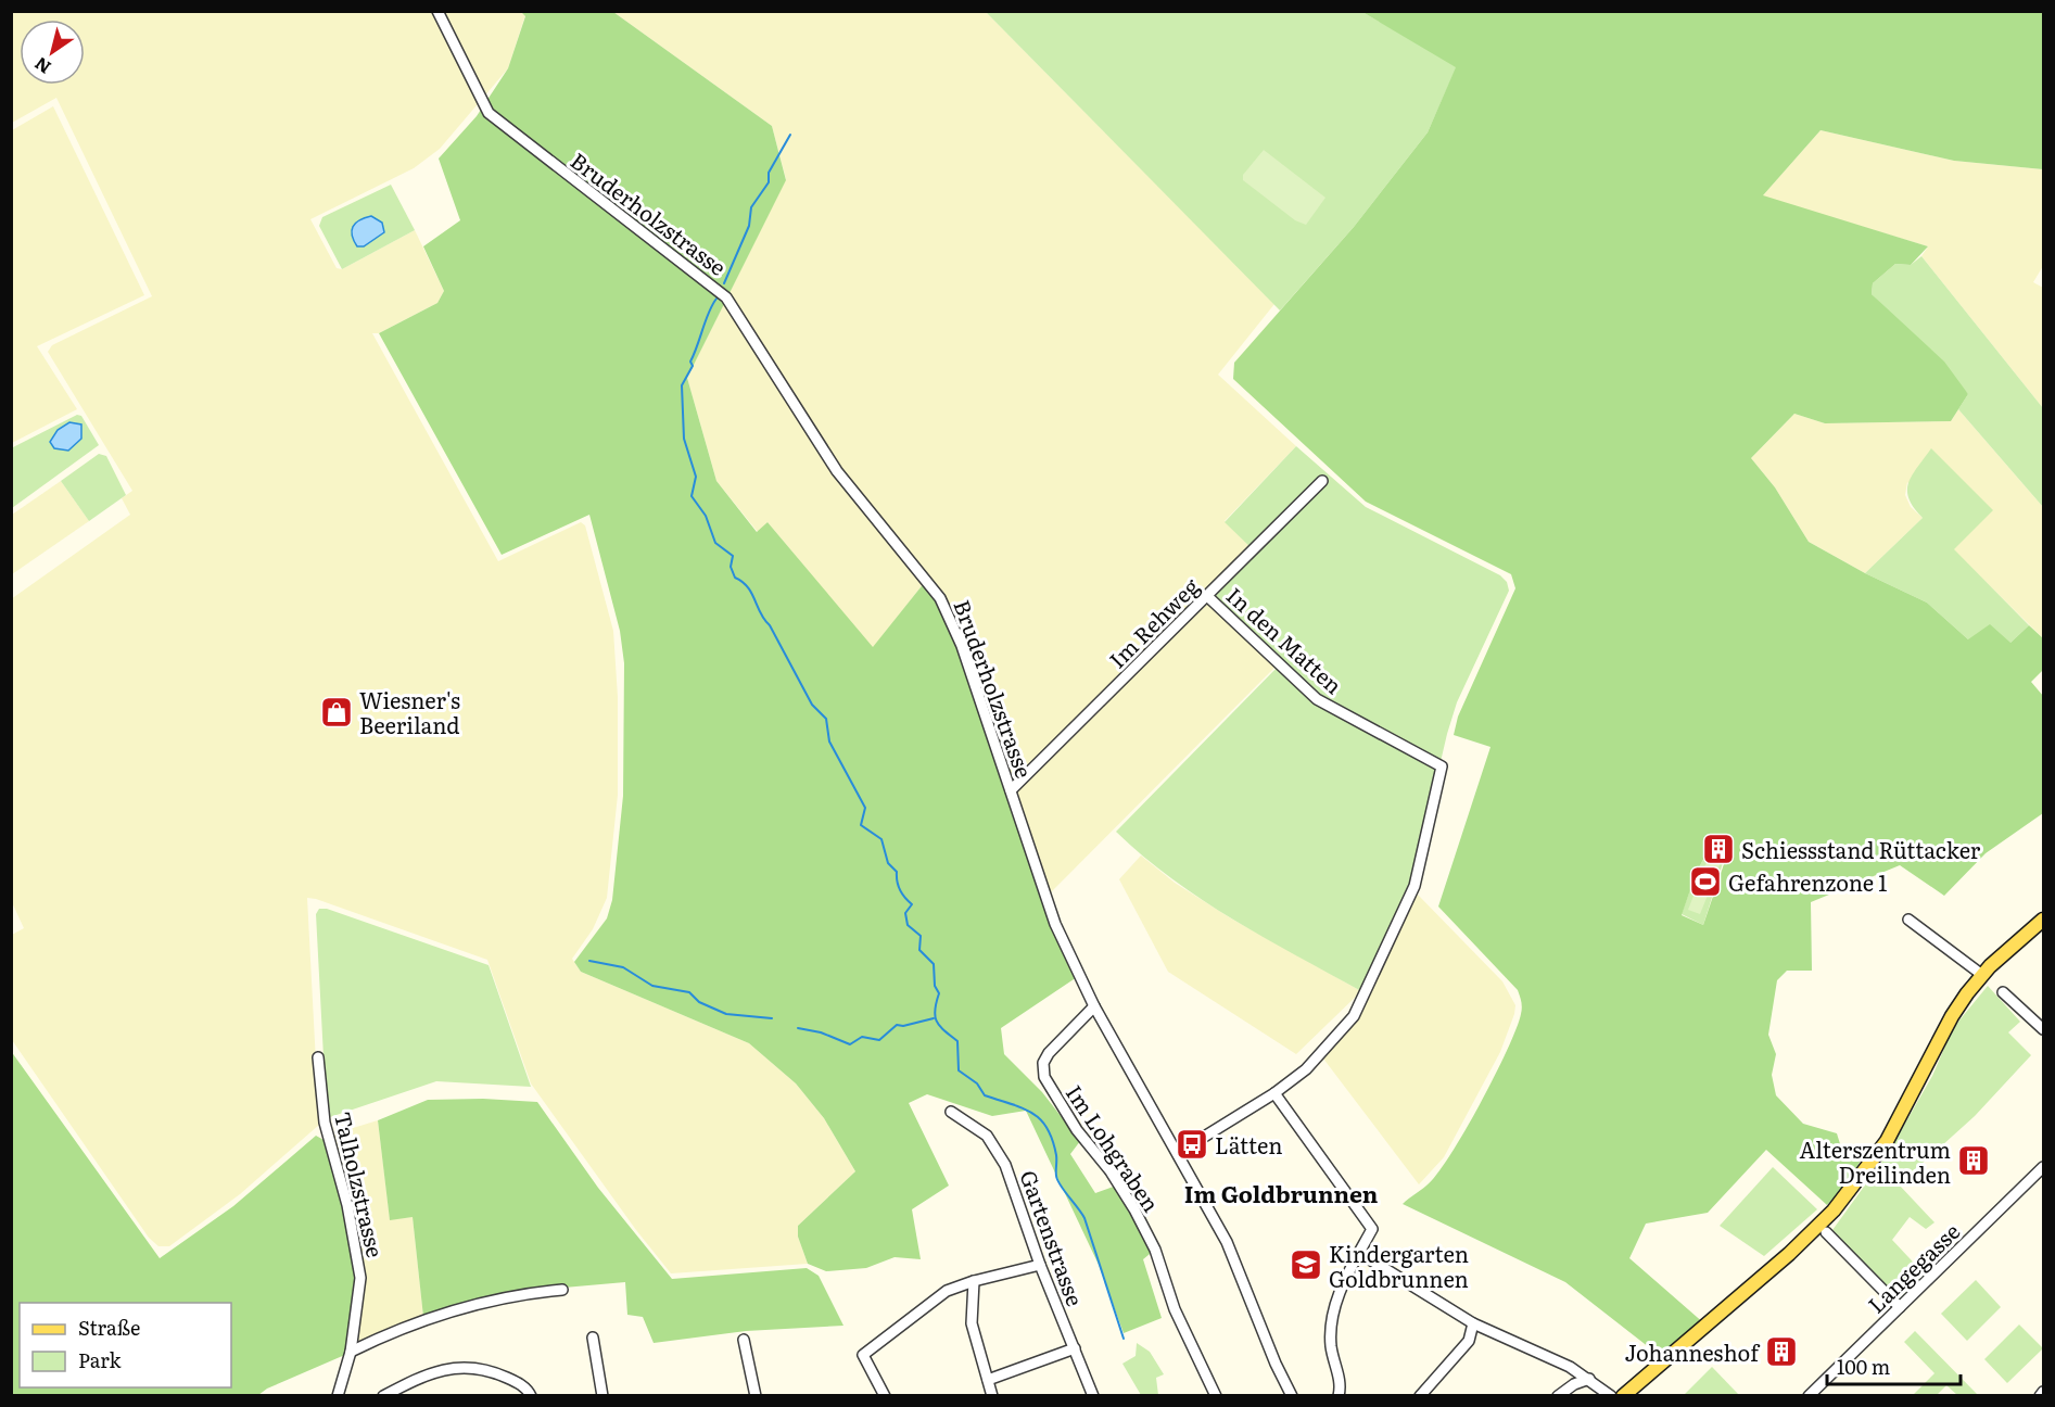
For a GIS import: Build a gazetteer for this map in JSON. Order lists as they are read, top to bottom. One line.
{"streets":{"street":["Bruderholzstrasse","Im Rehweg","In den Matten","Im Lohgraben","Talholzstrasse","Gartenstrasse","Langegasse"]},"crossings":[["Bruderholzstrasse","Im Rehweg"],["Bruderholzstrasse","Im Lohgraben"],["Im Rehweg","In den Matten"]],"districts":["Im Goldbrunnen"],"places":{"shop":["Wiesner's Beeriland"],"building":["Schiessstand Rüttacker","Alterszentrum Dreilinden","Johanneshof"],"sports":["Gefahrenzone 1"],"bus stop":["Lätten"],"school or university":["Kindergarten Goldbrunnen"]},"legend":["Straße","Park"],"scale_bar":"100 m","north":"bottom left"}
